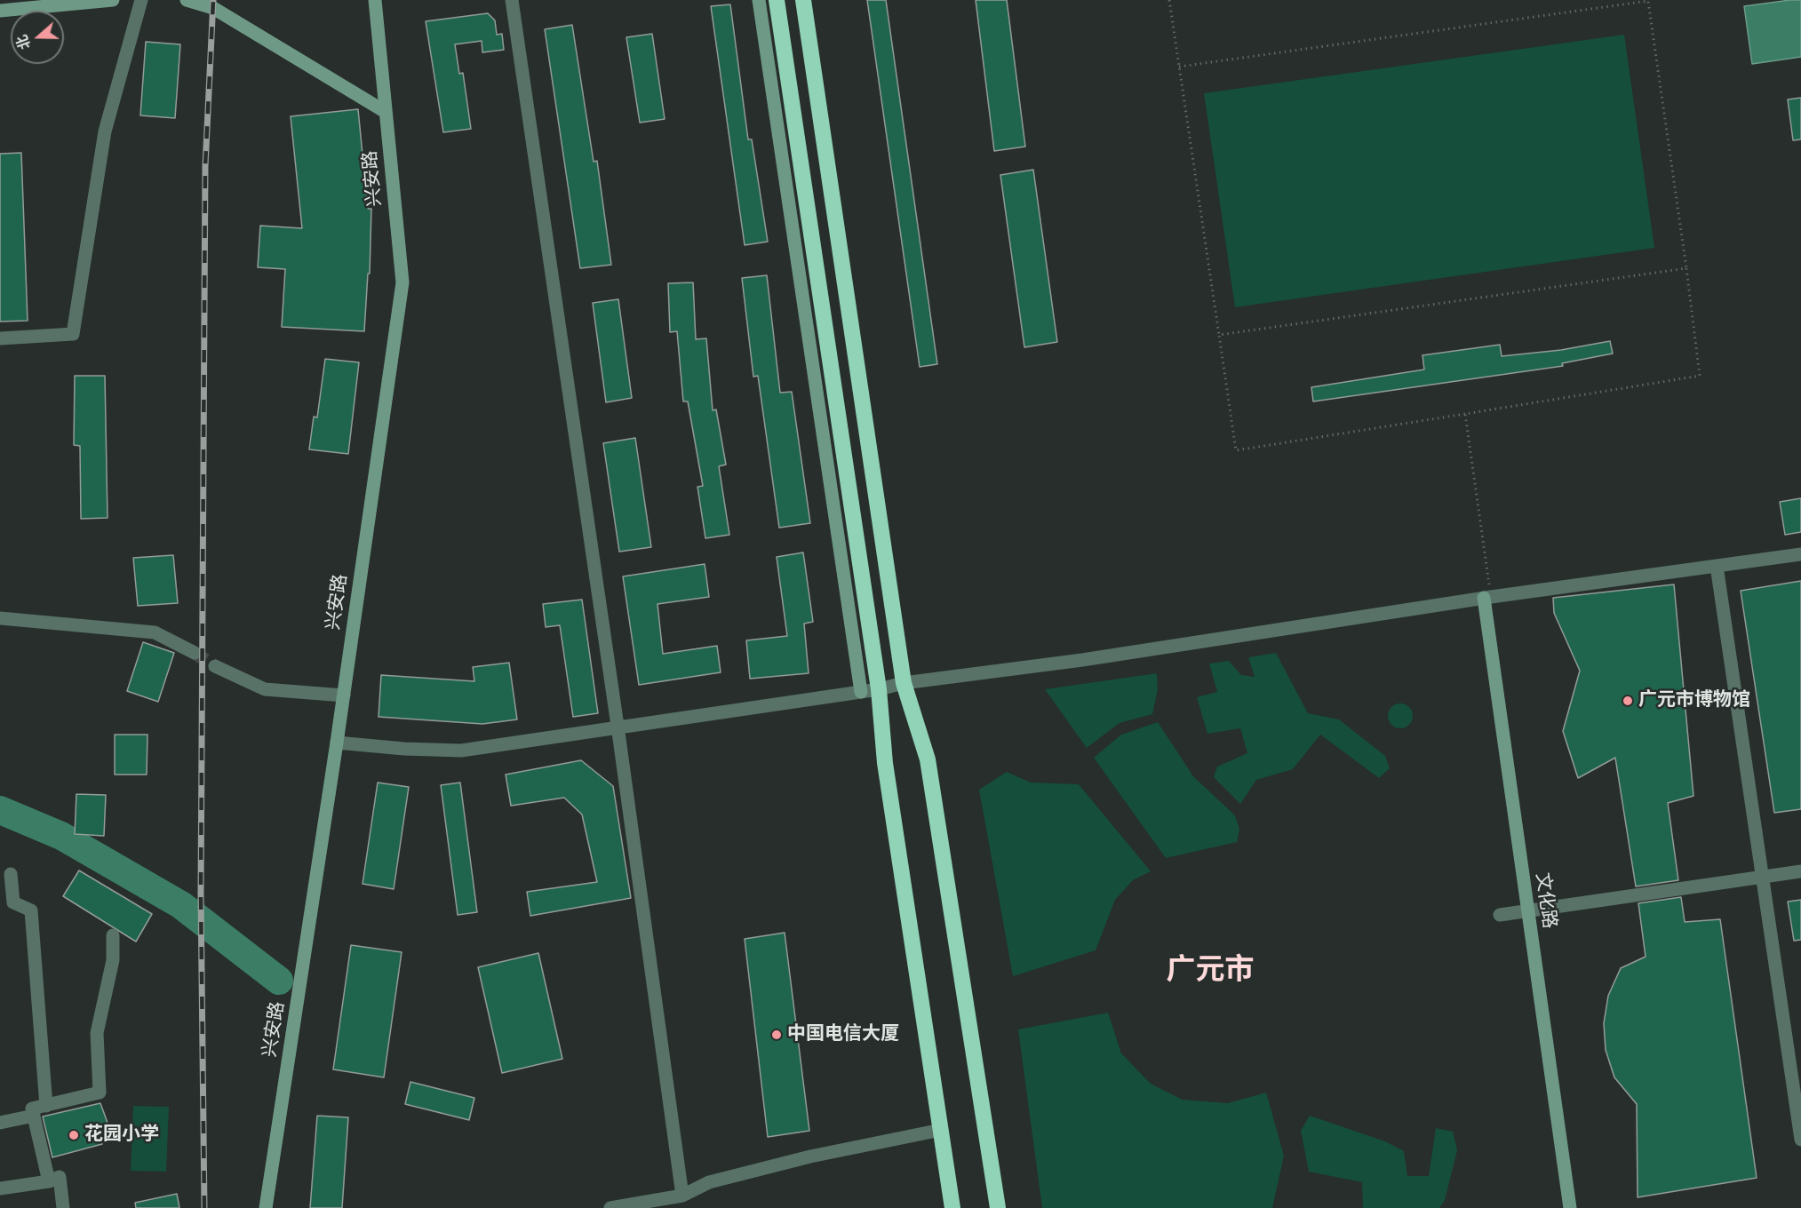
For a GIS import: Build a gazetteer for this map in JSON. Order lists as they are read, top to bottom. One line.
{"streets":{"street":["兴安路","文化路"]},"districts":["广元市"],"places":["广元市博物馆","中国电信大厦","花园小学"],"north":"left"}
